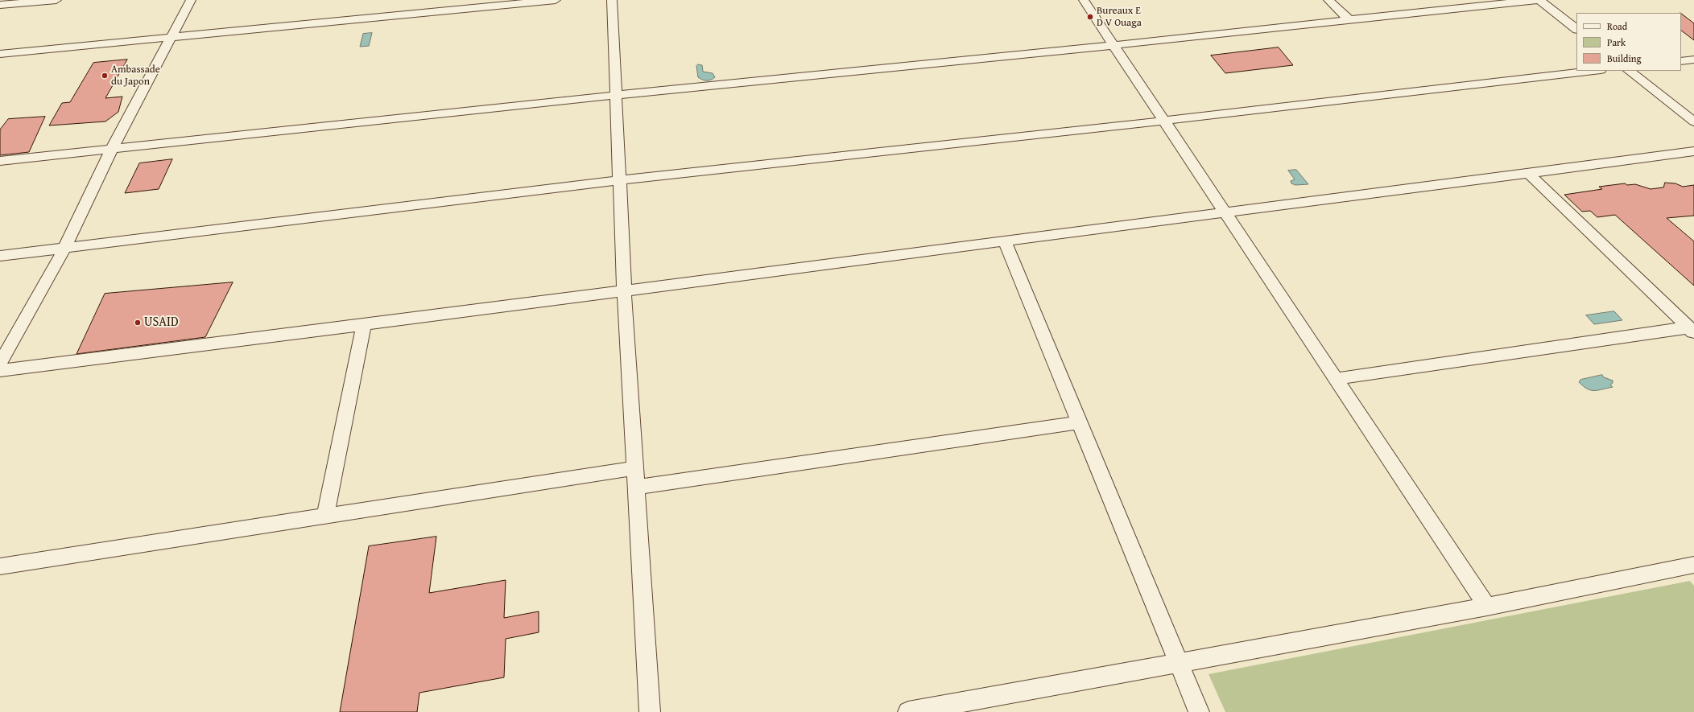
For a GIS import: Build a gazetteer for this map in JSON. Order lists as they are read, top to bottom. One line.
{"places":["Bureaux E D V Ouaga","Ambassade du Japon","USAID"],"legend":["Road","Park","Building"]}
